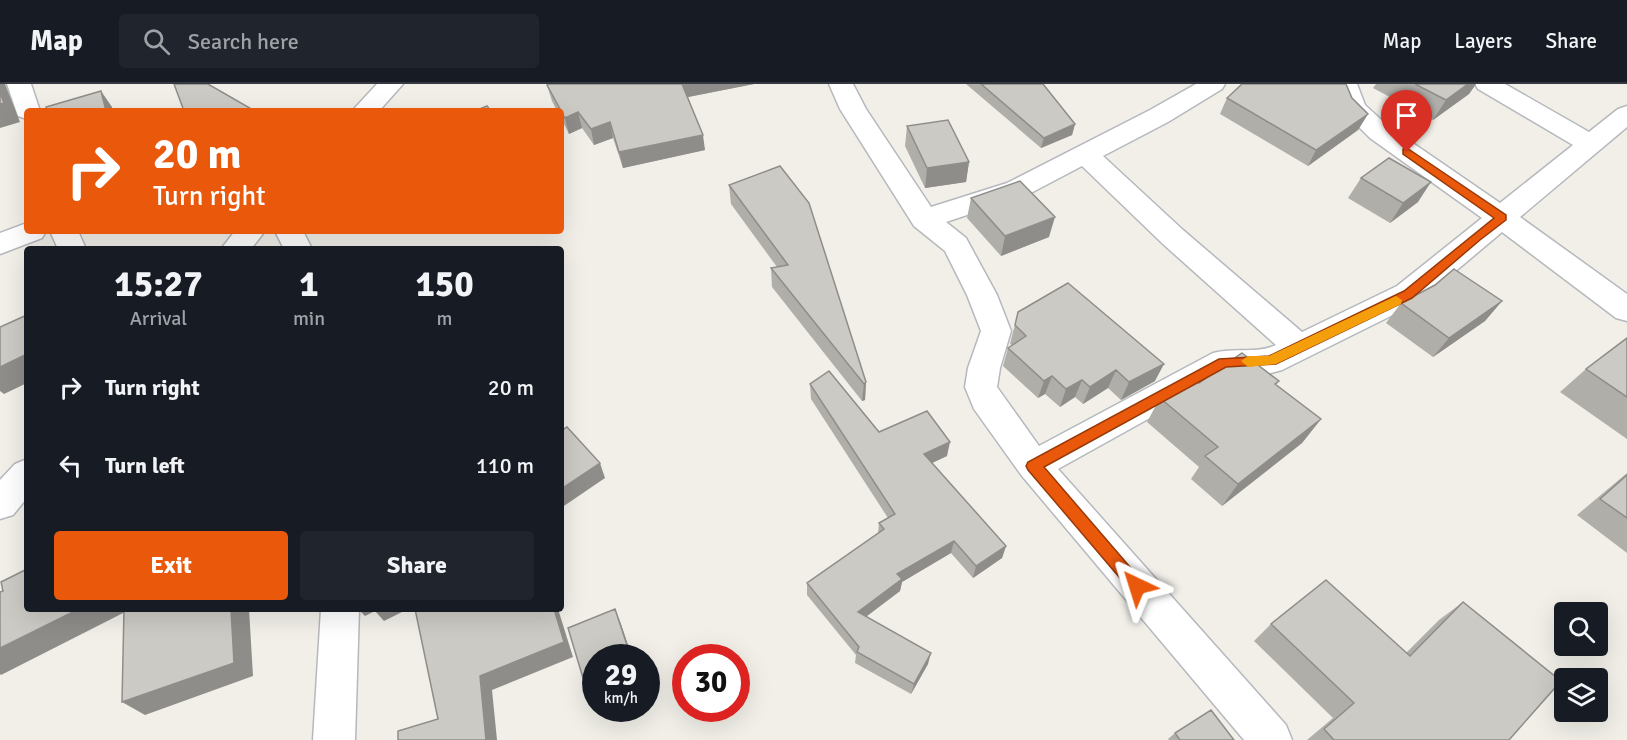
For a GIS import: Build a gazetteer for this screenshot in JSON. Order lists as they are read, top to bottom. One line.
{"page":{"header":"Map","search":"Search here","nav":["Map","Layers","Share"],"turn":["20 m","Turn right"],"eta":["15:27","Arrival","1","min","150","m"],"list":[{"name":"Turn right","value":"20 m"},{"name":"Turn left","value":"110 m"}],"buttons":["Exit","Share"],"speed":"29 km/h","limit":"30"}}
